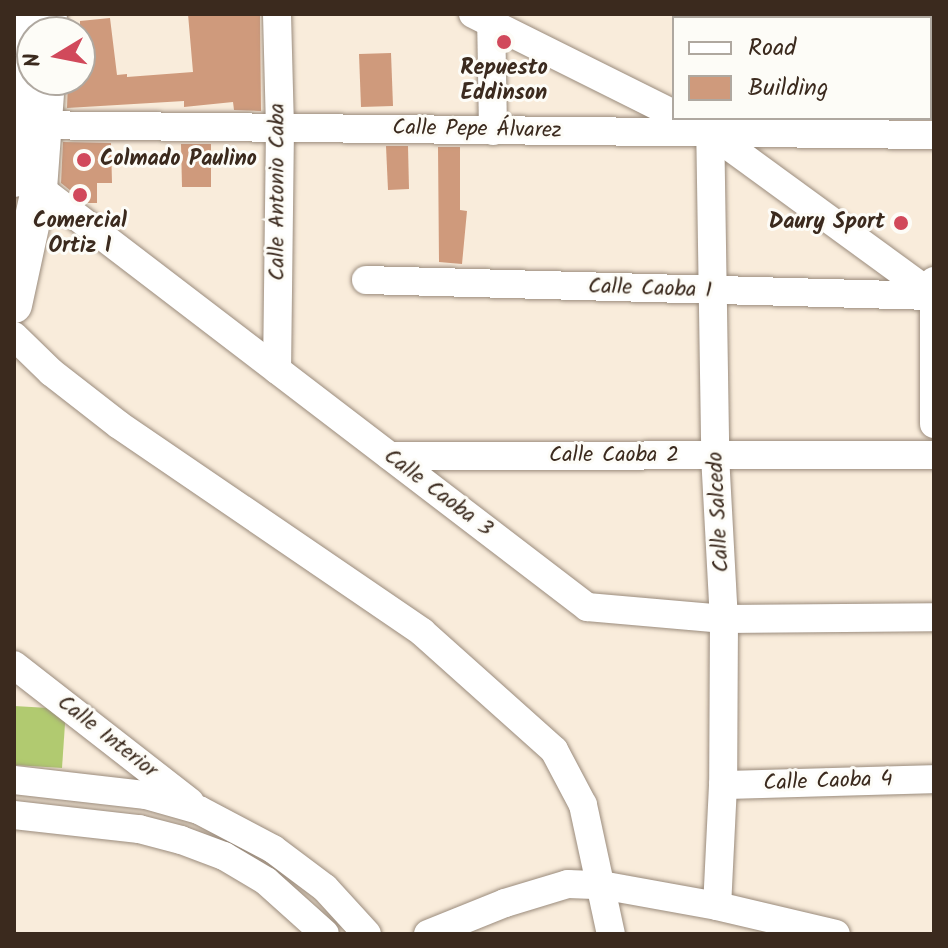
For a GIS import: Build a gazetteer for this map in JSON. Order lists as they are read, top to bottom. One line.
{"streets":{"street":["Calle Pepe Álvarez","Calle Antonio Caba","Calle Caoba 1","Calle Caoba 2","Calle Caoba 3","Calle Salcedo","Calle Interior","Calle Caoba 4"]},"crossings":[["Calle Pepe Álvarez","Calle Antonio Caba"],["Calle Pepe Álvarez","Calle Salcedo"],["Calle Antonio Caba","Calle Caoba 3"],["Calle Caoba 1","Calle Salcedo"],["Calle Caoba 2","Calle Caoba 3"],["Calle Caoba 2","Calle Salcedo"],["Calle Caoba 3","Calle Salcedo"],["Calle Salcedo","Calle Caoba 4"]],"places":["Repuesto Eddinson","Colmado Paulino","Comercial Ortiz I","Daury Sport"],"legend":["Road","Building"],"north":"left"}
